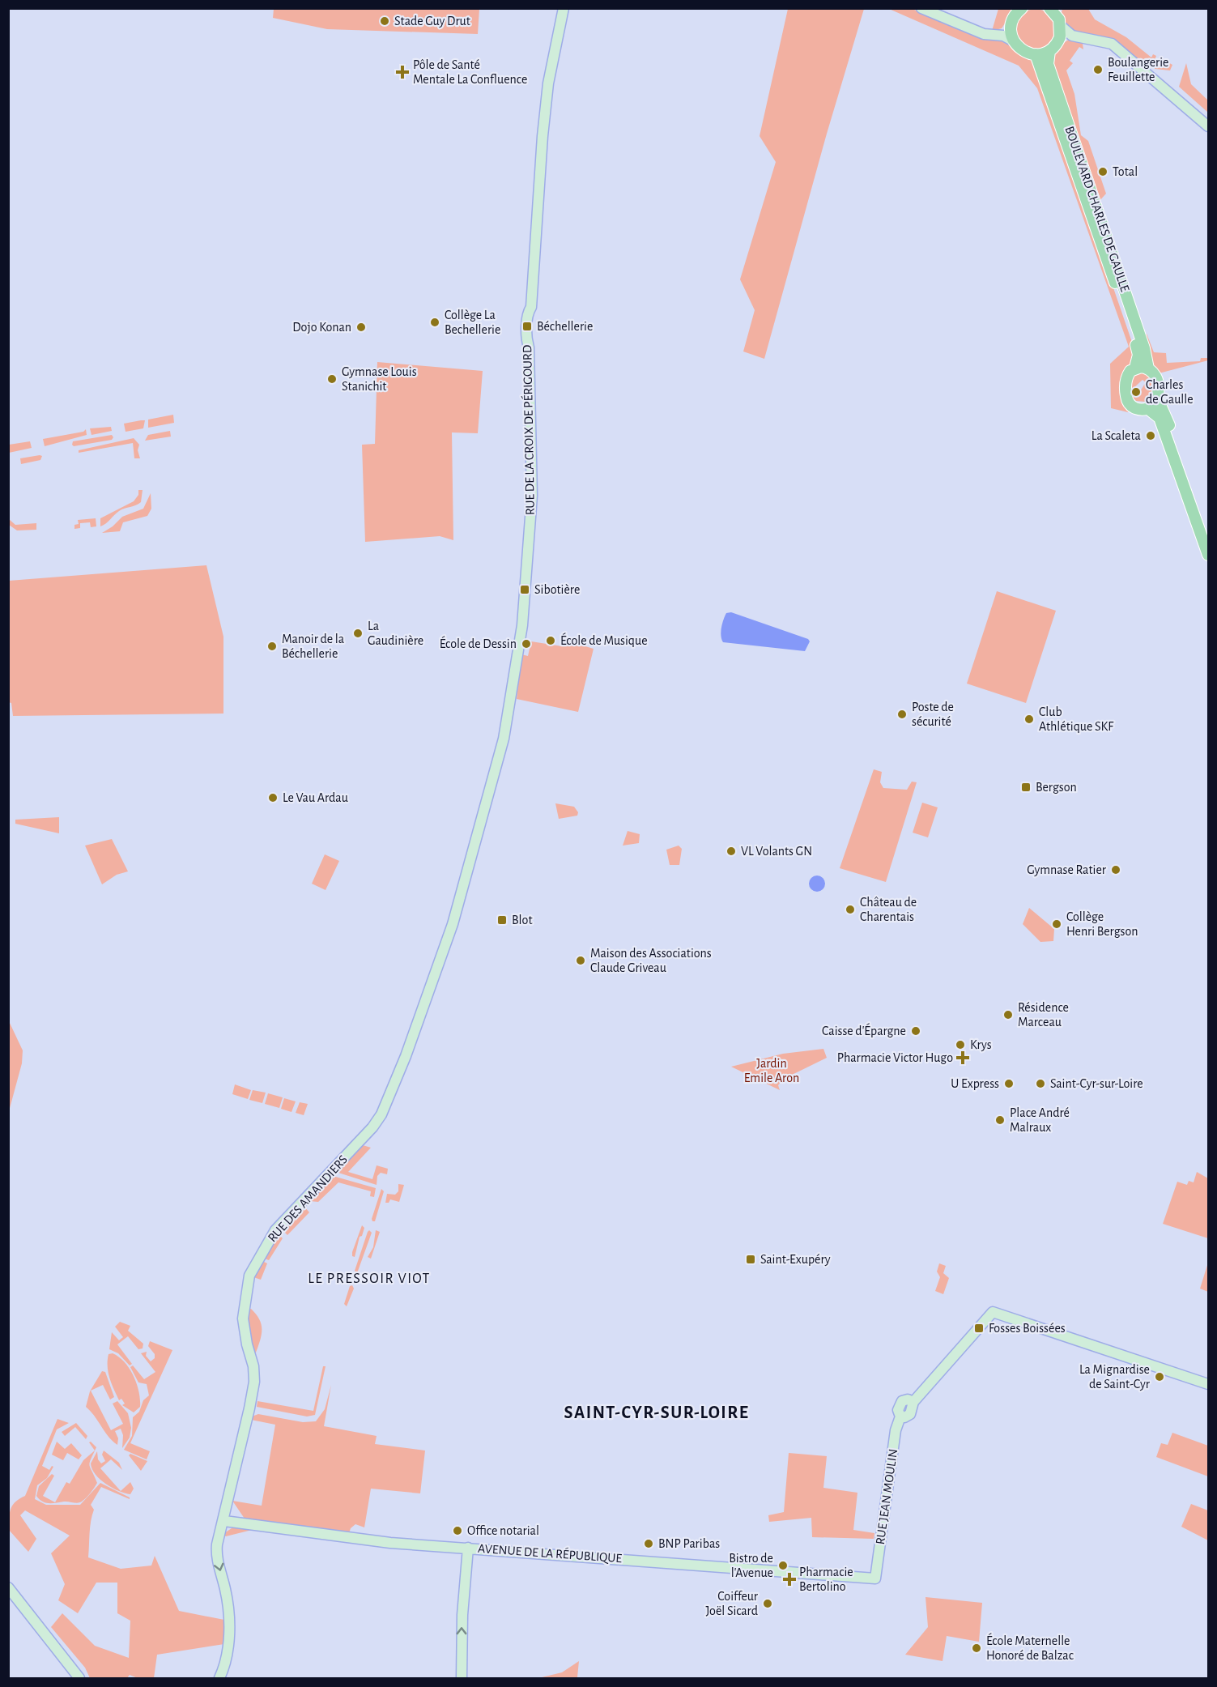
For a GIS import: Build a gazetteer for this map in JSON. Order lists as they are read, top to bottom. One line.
{"streets":{"main road":["BOULEVARD CHARLES DE GAULLE"],"street":["RUE DE LA CROIX DE PÉRIGOURD","RUE DES AMANDIERS","RUE JEAN MOULIN","AVENUE DE LA RÉPUBLIQUE"]},"crossings":[["RUE DE LA CROIX DE PÉRIGOURD","RUE DES AMANDIERS"],["RUE DES AMANDIERS","AVENUE DE LA RÉPUBLIQUE"],["RUE JEAN MOULIN","AVENUE DE LA RÉPUBLIQUE"]],"districts":["LE PRESSOIR VIOT","SAINT-CYR-SUR-LOIRE"],"parks":["Jardin Emile Aron"],"places":{"other":["Stade Guy Drut","Boulangerie Feuillette","Total","Collège La Bechellerie","Dojo Konan","Gymnase Louis Stanichit","Charles de Gaulle","La Scaleta","La Gaudinière","École de Musique","École de Dessin","Manoir de la Béchellerie","Poste de sécurité","Club Athlétique SKF","Le Vau Ardau","VL Volants GN","Gymnase Ratier","Château de Charentais","Collège Henri Bergson","Maison des Associations Claude Griveau","Résidence Marceau","Caisse d'Épargne","Krys","U Express","Saint-Cyr-sur-Loire","Place André Malraux","La Mignardise de Saint-Cyr","Office notarial","BNP Paribas","Bistro de l'Avenue","Coiffeur Joël Sicard","École Maternelle Honoré de Balzac"],"health":["Pôle de Santé Mentale La Confluence","Pharmacie Victor Hugo","Pharmacie Bertolino"],"transit":["Béchellerie","Sibotière","Bergson","Blot","Saint-Exupéry","Fosses Boissées"]}}
